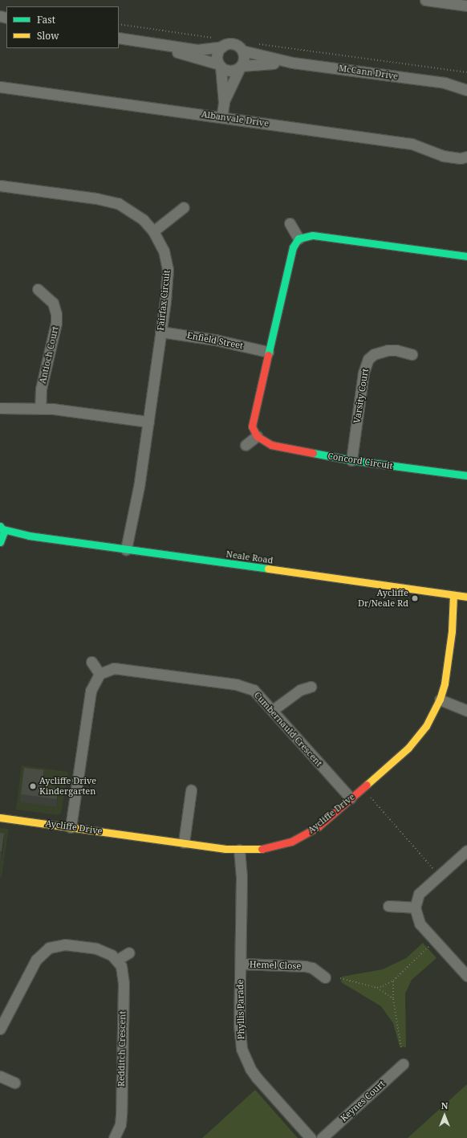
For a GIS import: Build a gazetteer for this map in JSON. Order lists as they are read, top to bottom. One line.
{"streets":{"street":["McCann Drive","Albanvale Drive","Fairfax Circuit","Enfield Street","Antioch Court","Varsity Court","Concord Circuit","Neale Road","Cumbernauld Crescent","Aycliffe Drive","Hemel Close","Phyllis Parade","Redditch Crescent","Keynes Court"]},"crossings":[["Fairfax Circuit","Enfield Street"],["Fairfax Circuit","Neale Road"],["Varsity Court","Concord Circuit"],["Neale Road","Aycliffe Drive"],["Cumbernauld Crescent","Aycliffe Drive"],["Aycliffe Drive","Phyllis Parade"],["Hemel Close","Phyllis Parade"]],"places":["Aycliffe Dr/Neale Rd","Aycliffe Drive Kindergarten"],"legend":["Fast","Slow"],"north":"top"}
